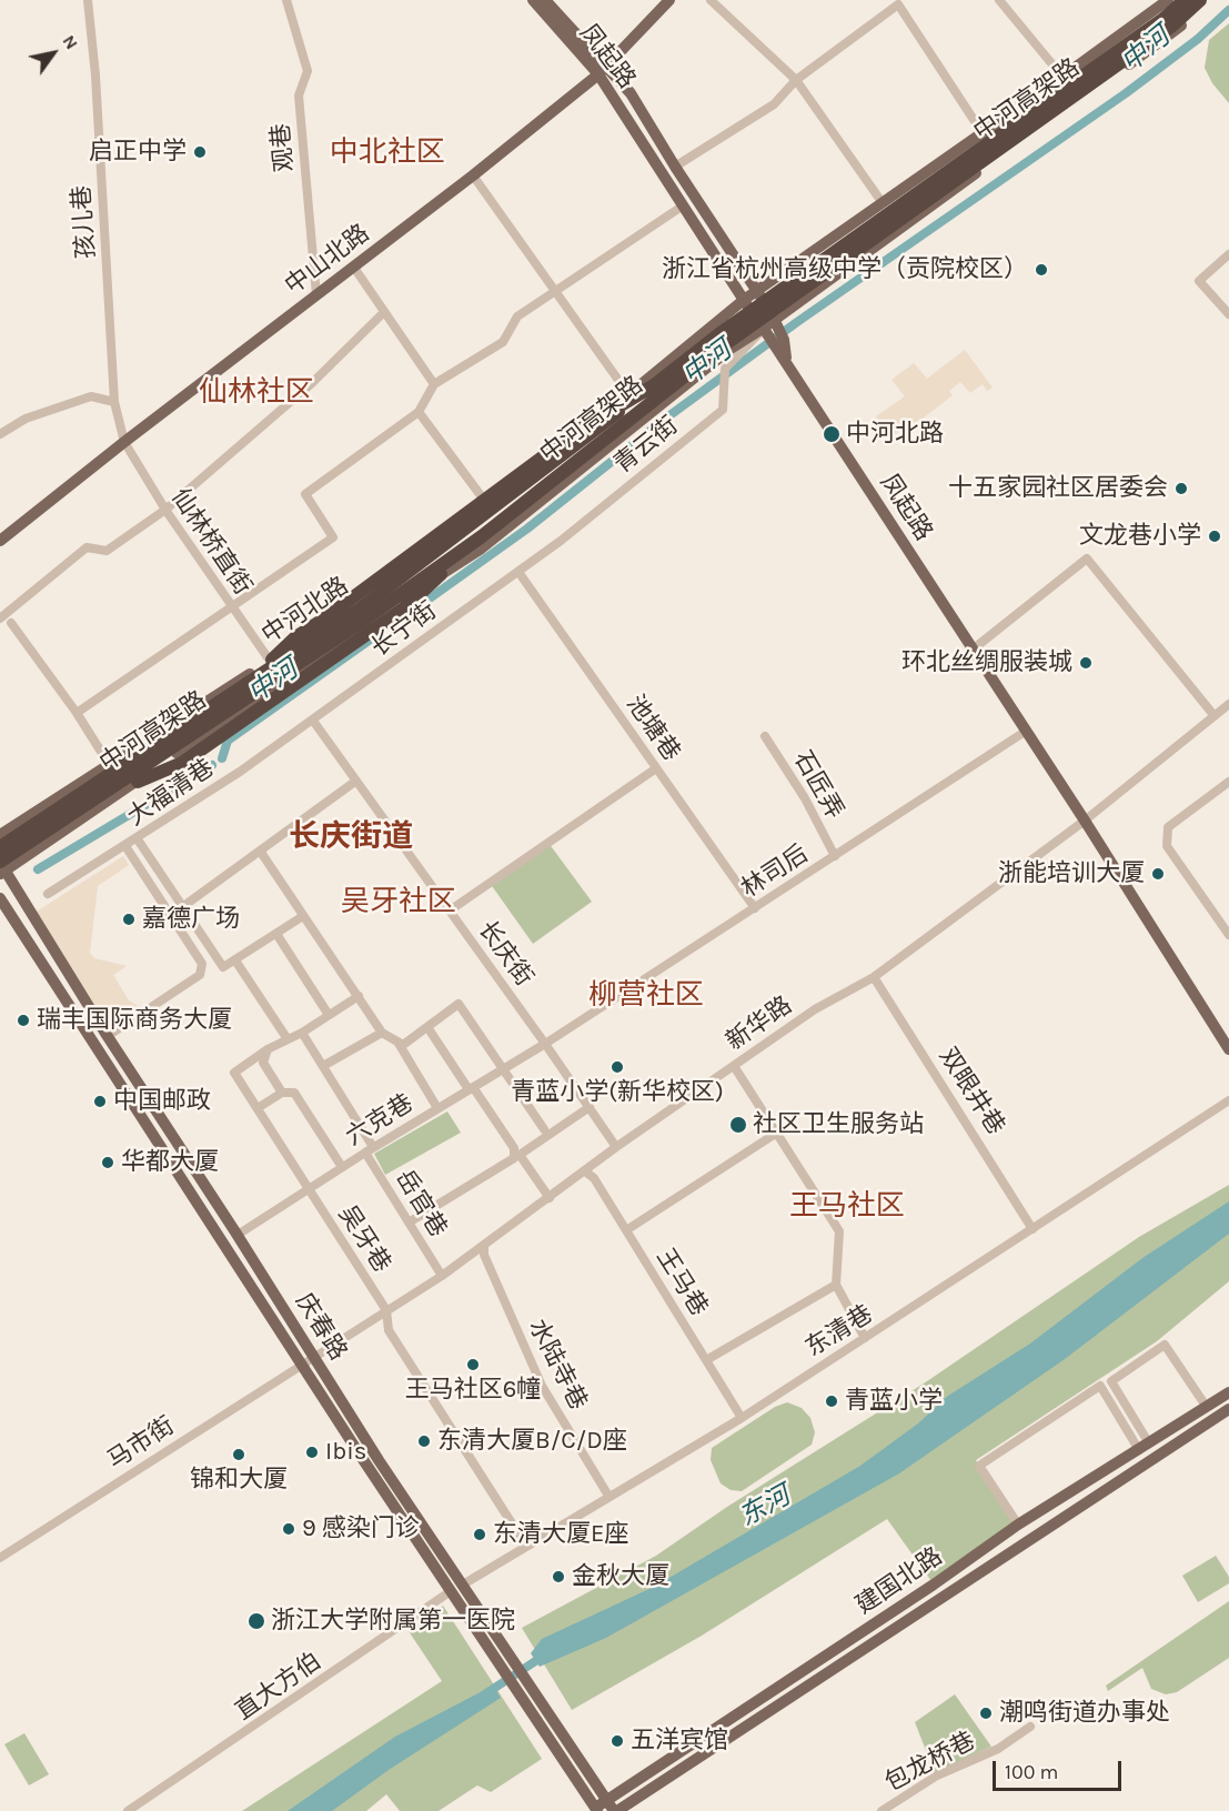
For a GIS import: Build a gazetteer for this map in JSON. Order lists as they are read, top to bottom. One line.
{"streets":{"highway":["中河高架路"],"main road":["凤起路","中山北路","中河北路","庆春路","建国北路"],"street":["观巷","孩儿巷","青云街","仙林桥直街","长宁街","池塘巷","石匠弄","大福清巷","林司后","长庆街","新华路","双眼井巷","六克巷","岳官巷","吴牙巷","王马巷","东清巷","水陆寺巷","马市街","直大方伯","包龙桥巷"]},"crossings":[["凤起路","中山北路"],["凤起路","青云街"],["凤起路","中河北路"],["凤起路","林司后"],["凤起路","新华路"],["中河高架路","中河北路"],["中河高架路","庆春路"],["观巷","中山北路"],["孩儿巷","中山北路"],["孩儿巷","仙林桥直街"],["中山北路","仙林桥直街"],["青云街","中河北路"],["青云街","长宁街"],["青云街","池塘巷"],["仙林桥直街","中河北路"],["中河北路","庆春路"],["长宁街","池塘巷"],["长宁街","大福清巷"],["长宁街","长庆街"],["池塘巷","林司后"],["石匠弄","林司后"],["大福清巷","长庆街"],["林司后","长庆街"],["林司后","六克巷"],["长庆街","新华路"],["长庆街","六克巷"],["新华路","双眼井巷"],["新华路","岳官巷"],["新华路","吴牙巷"],["新华路","王马巷"],["新华路","庆春路"],["新华路","水陆寺巷"],["新华路","马市街"],["双眼井巷","东清巷"],["六克巷","岳官巷"],["六克巷","吴牙巷"],["六克巷","庆春路"],["吴牙巷","东清巷"],["王马巷","东清巷"],["庆春路","东清巷"],["庆春路","马市街"],["庆春路","建国北路"],["庆春路","直大方伯"],["东清巷","水陆寺巷"]],"districts":["中北社区","仙林社区","长庆街道","吴牙社区","柳营社区","王马社区"],"water":["中河","东河"],"places":["启正中学","浙江省杭州高级中学（贡院校区）","中河北路","十五家园社区居委会","文龙巷小学","环北丝绸服装城","浙能培训大厦","嘉德广场","瑞丰国际商务大厦","青蓝小学(新华校区)","中国邮政","社区卫生服务站","华都大厦","王马社区6幢","青蓝小学","东清大厦B/C/D座","Ibis","锦和大厦","9 感染门诊","东清大厦E座","金秋大厦","浙江大学附属第一医院","潮鸣街道办事处","五洋宾馆"],"scale_bar":"100 m","north":"top right"}
